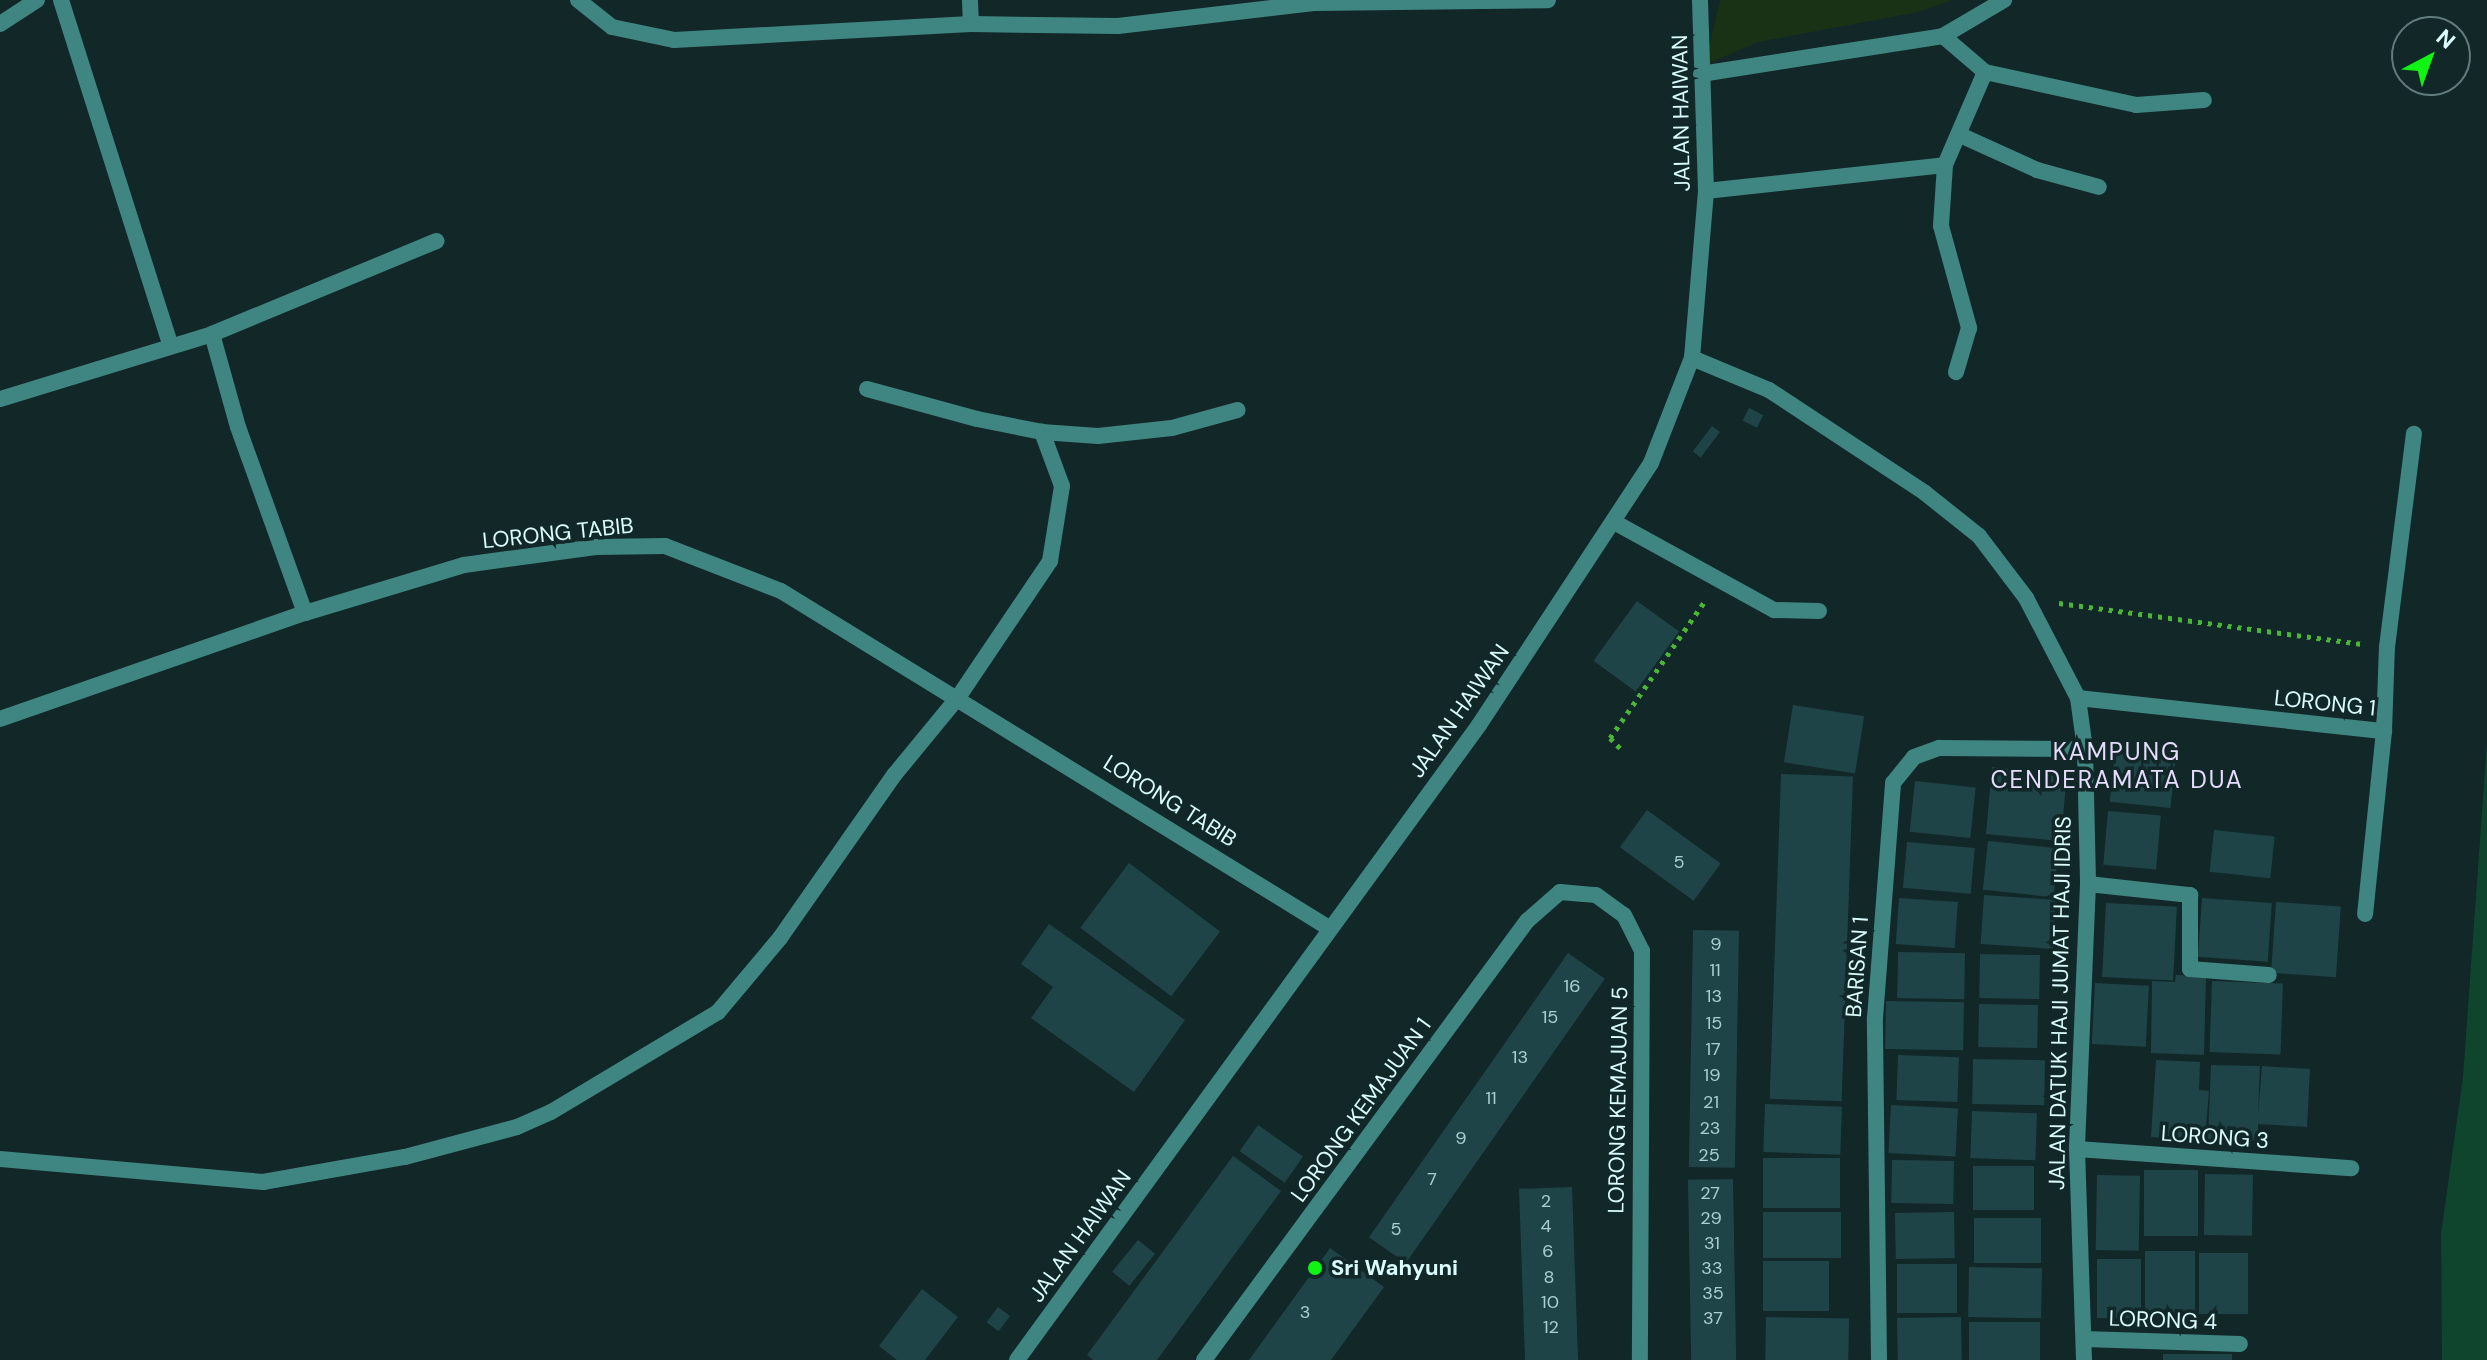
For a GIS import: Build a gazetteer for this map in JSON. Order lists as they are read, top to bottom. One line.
{"streets":{"street":["JALAN HAIWAN","LORONG TABIB","LORONG 1","BARISAN 1","JALAN DATUK HAJI JUMAT HAJI IDRIS","LORONG KEMAJUAN 5","LORONG KEMAJUAN 1","LORONG 3","LORONG 4"]},"crossings":[["JALAN HAIWAN","LORONG TABIB"],["JALAN HAIWAN","JALAN DATUK HAJI JUMAT HAJI IDRIS"],["LORONG 1","JALAN DATUK HAJI JUMAT HAJI IDRIS"],["BARISAN 1","JALAN DATUK HAJI JUMAT HAJI IDRIS"],["JALAN DATUK HAJI JUMAT HAJI IDRIS","LORONG 3"],["JALAN DATUK HAJI JUMAT HAJI IDRIS","LORONG 4"],["LORONG KEMAJUAN 5","LORONG KEMAJUAN 1"]],"districts":["KAMPUNG CENDERAMATA DUA"],"places":["Sri Wahyuni"],"house_numbers":["5","9","11","16","13","15","15","17","13","19","11","21","23","9","25","7","27","2","29","4","5","31","6","33","8","35","10","3","37","12"],"north":"top right"}
